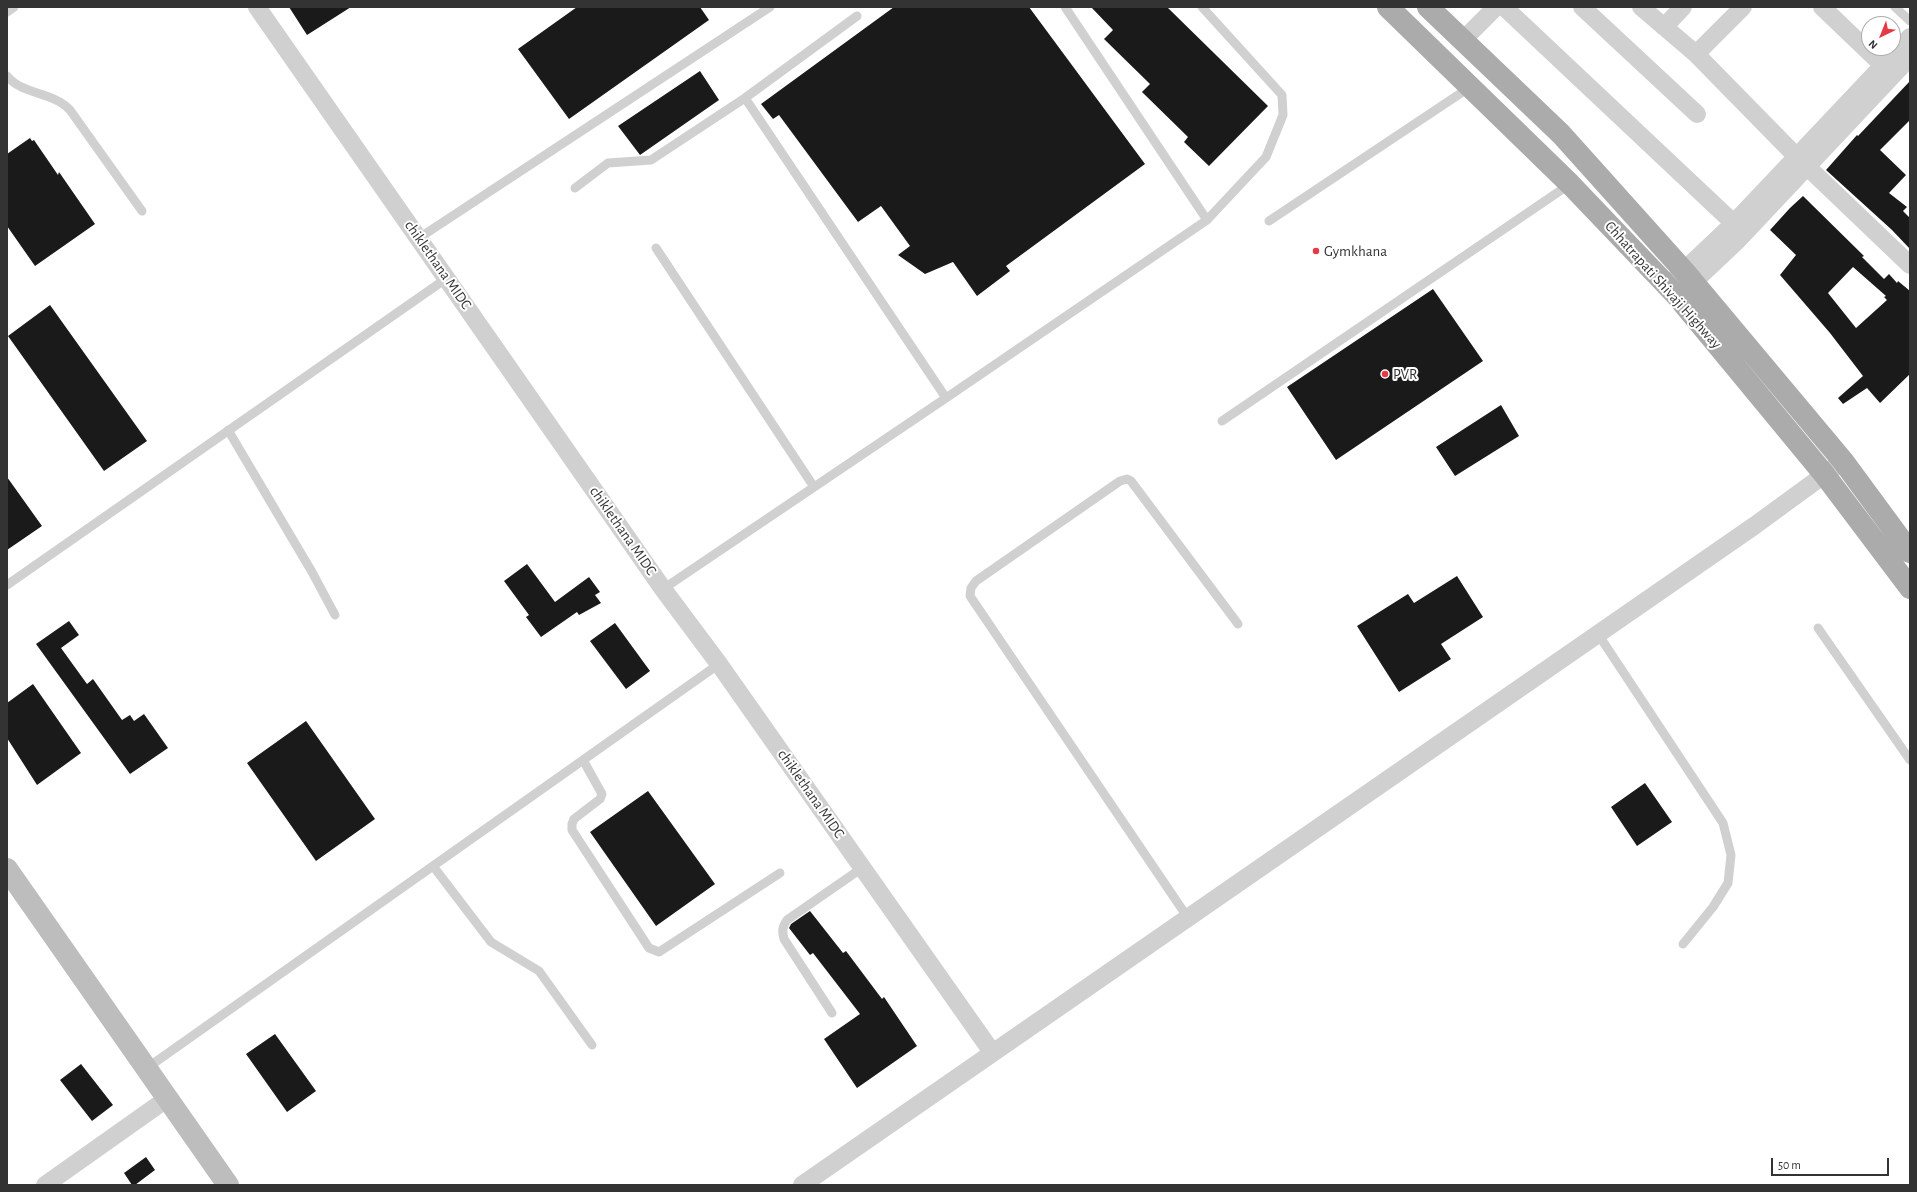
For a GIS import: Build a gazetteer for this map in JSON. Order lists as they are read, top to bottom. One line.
{"streets":{"main road":["Chhatrapati Shivaji Highway"],"street":["chiklethana MIDC"]},"places":["Gymkhana","PVR"],"scale_bar":"50 m","north":"bottom left"}
